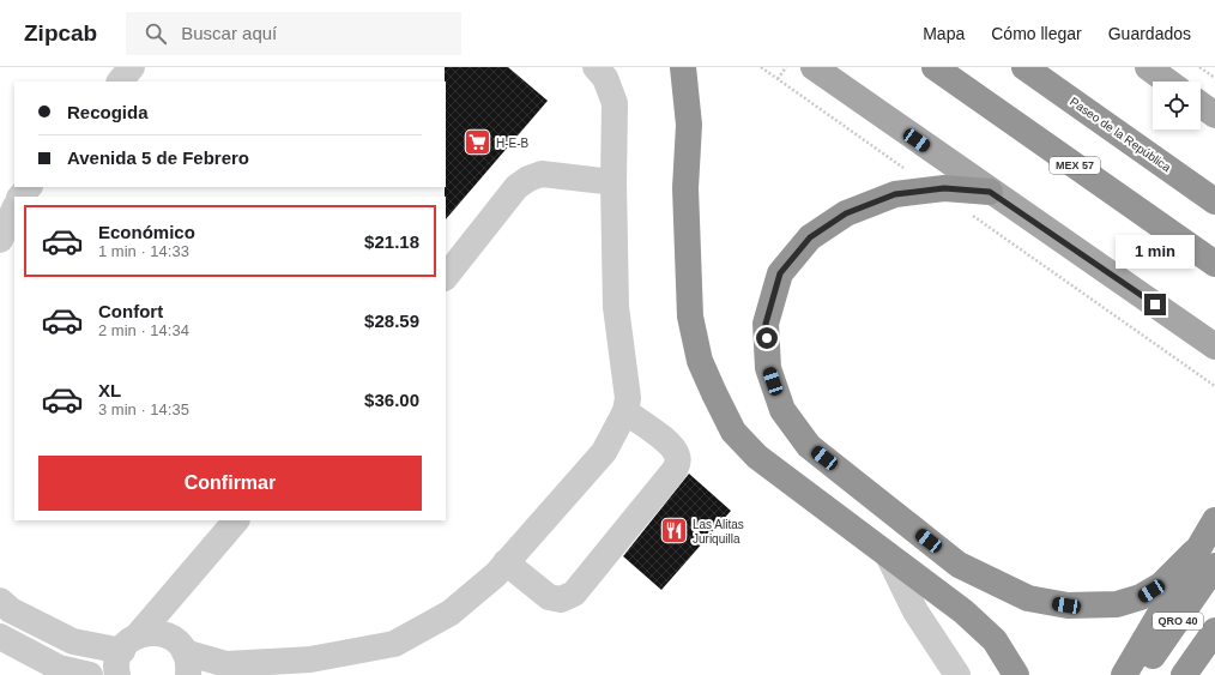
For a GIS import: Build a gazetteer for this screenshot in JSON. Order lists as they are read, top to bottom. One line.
{"streets":{"highway":["Paseo de la República","MEX 57","QRO 40"]},"places":{"supermarket":["H-E-B"],"restaurant":["Las Alitas Juriquilla"]},"page":{"header":"Zipcab","search":"Buscar aquí","nav":["Mapa","Cómo llegar","Guardados"],"banner":["Recogida","Avenida 5 de Febrero"],"list":[{"name":"Económico","note":"1 min · 14:33","value":"$21.18"},{"name":"Confort","note":"2 min · 14:34","value":"$28.59"},{"name":"XL","note":"3 min · 14:35","value":"$36.00"}],"bubble":"1 min","buttons":"Confirmar"}}
